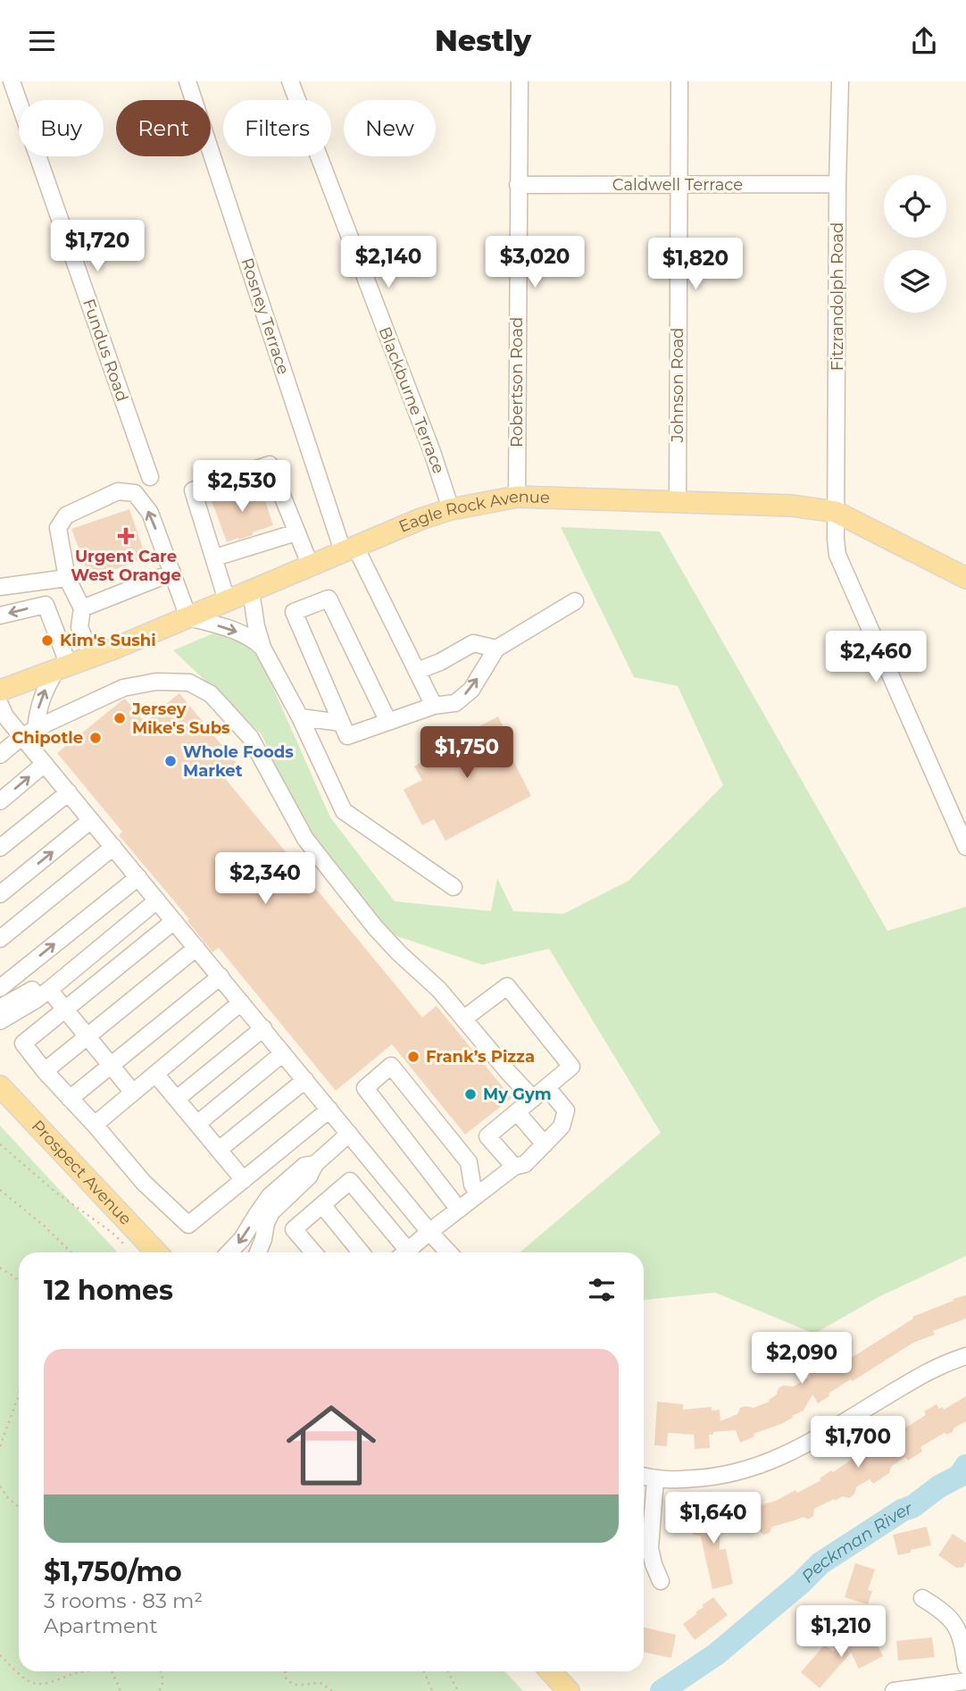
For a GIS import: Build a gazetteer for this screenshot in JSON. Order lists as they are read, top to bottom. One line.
{"streets":{"main road":["Eagle Rock Avenue","Prospect Avenue"],"street":["Caldwell Terrace","Fitzrandolph Road","Rosney Terrace","Fundus Road","Robertson Road","Johnson Road","Blackburne Terrace"]},"crossings":[["Caldwell Terrace","Fitzrandolph Road"],["Caldwell Terrace","Robertson Road"],["Caldwell Terrace","Johnson Road"],["Fitzrandolph Road","Eagle Rock Avenue"],["Rosney Terrace","Eagle Rock Avenue"],["Robertson Road","Eagle Rock Avenue"],["Johnson Road","Eagle Rock Avenue"],["Blackburne Terrace","Eagle Rock Avenue"]],"water":["Peckman River"],"places":{"health":["Urgent Care West Orange"],"other":["Kim's Sushi","Jersey Mike's Subs","Chipotle","Whole Foods Market","Frank’s Pizza","My Gym"]},"page":{"header":"Nestly","chip":["Buy","Rent","Filters","New"],"price":["$1,720","$2,140","$3,020","$1,820","$2,530","$2,460","$1,750","$2,340","$2,090","$1,700","$1,640","$1,210"],"heading":"12 homes","list":[{"name":"$1,750/mo","note":"3 rooms · 83 m² · Apartment"}]}}
